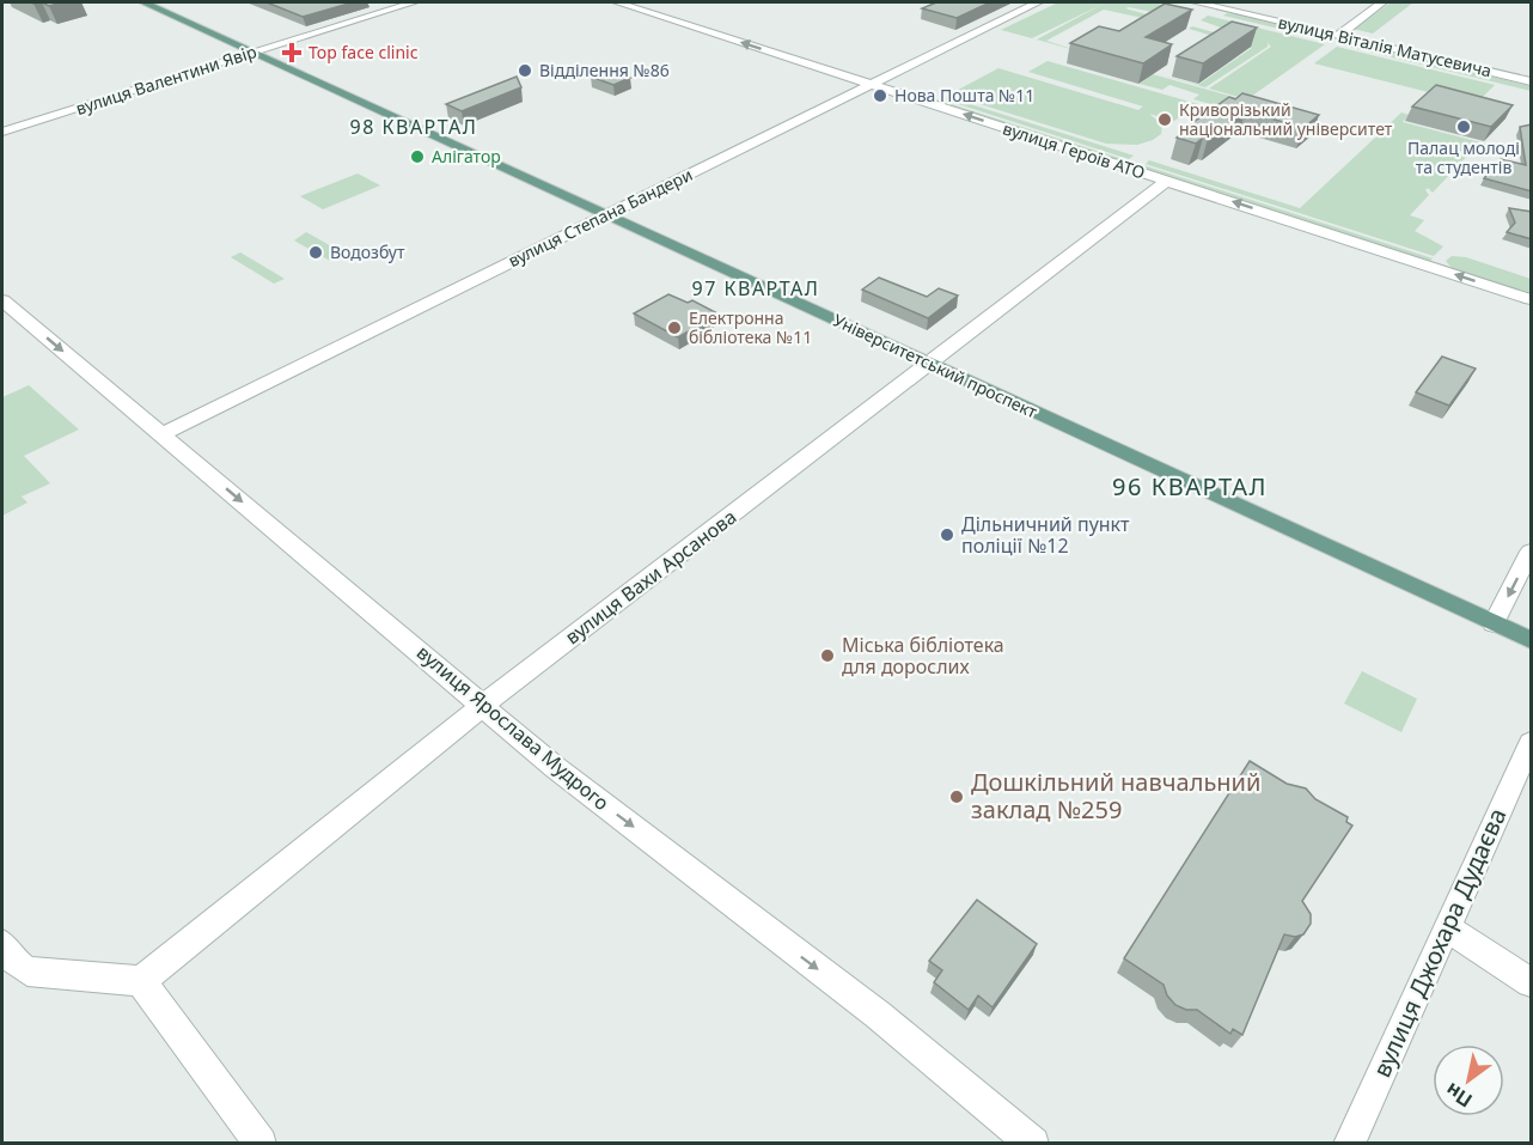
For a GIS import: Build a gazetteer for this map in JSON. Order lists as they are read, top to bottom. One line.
{"streets":{"main road":["Університетський проспект"],"street":["вулиця Віталія Матусевича","вулиця Валентини Явір","вулиця Героїв АТО","вулиця Степана Бандери","вулиця Вахи Арсанова","вулиця Ярослава Мудрого","вулиця Джохара Дудаєва"]},"crossings":[["вулиця Валентини Явір","Університетський проспект"],["вулиця Героїв АТО","вулиця Степана Бандери"],["вулиця Героїв АТО","вулиця Вахи Арсанова"],["вулиця Степана Бандери","Університетський проспект"],["вулиця Степана Бандери","вулиця Ярослава Мудрого"],["Університетський проспект","вулиця Вахи Арсанова"],["вулиця Вахи Арсанова","вулиця Ярослава Мудрого"]],"one_way":["вулиця Героїв АТО","вулиця Ярослава Мудрого"],"districts":["98 КВАРТАЛ","97 КВАРТАЛ","96 КВАРТАЛ"],"places":{"health":["Top face clinic"],"other":["Відділення №86","Нова Пошта №11","Криворізький національний університет","Палац молоді та студентів","Алігатор","Водозбут","Електронна бібліотека №11","Дільничний пункт поліції №12","Міська бібліотека для дорослих","Дошкільний навчальний заклад №259"]},"north":"bottom left"}
